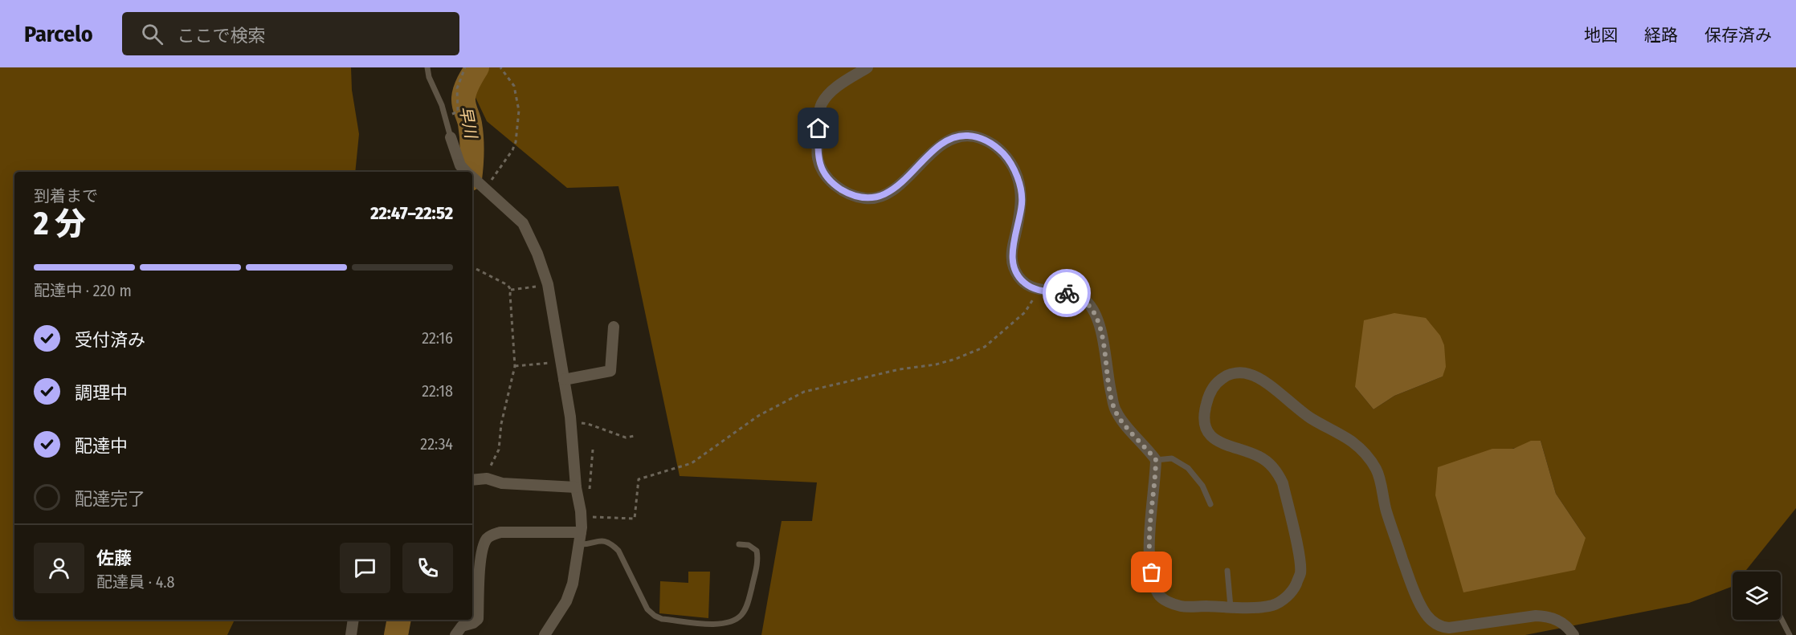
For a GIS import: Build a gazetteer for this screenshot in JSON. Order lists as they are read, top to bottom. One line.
{"water":["早川"],"page":{"header":"Parcelo","search":"ここで検索","nav":["地図","経路","保存済み"],"heading":["2 分","到着まで","22:47–22:52"],"panel":["佐藤","配達員 · 4.8"],"bar":"配達中 · 220 m","list":[["受付済み","22:16"],["調理中","22:18"],["配達中","22:34"],"配達完了"]}}
